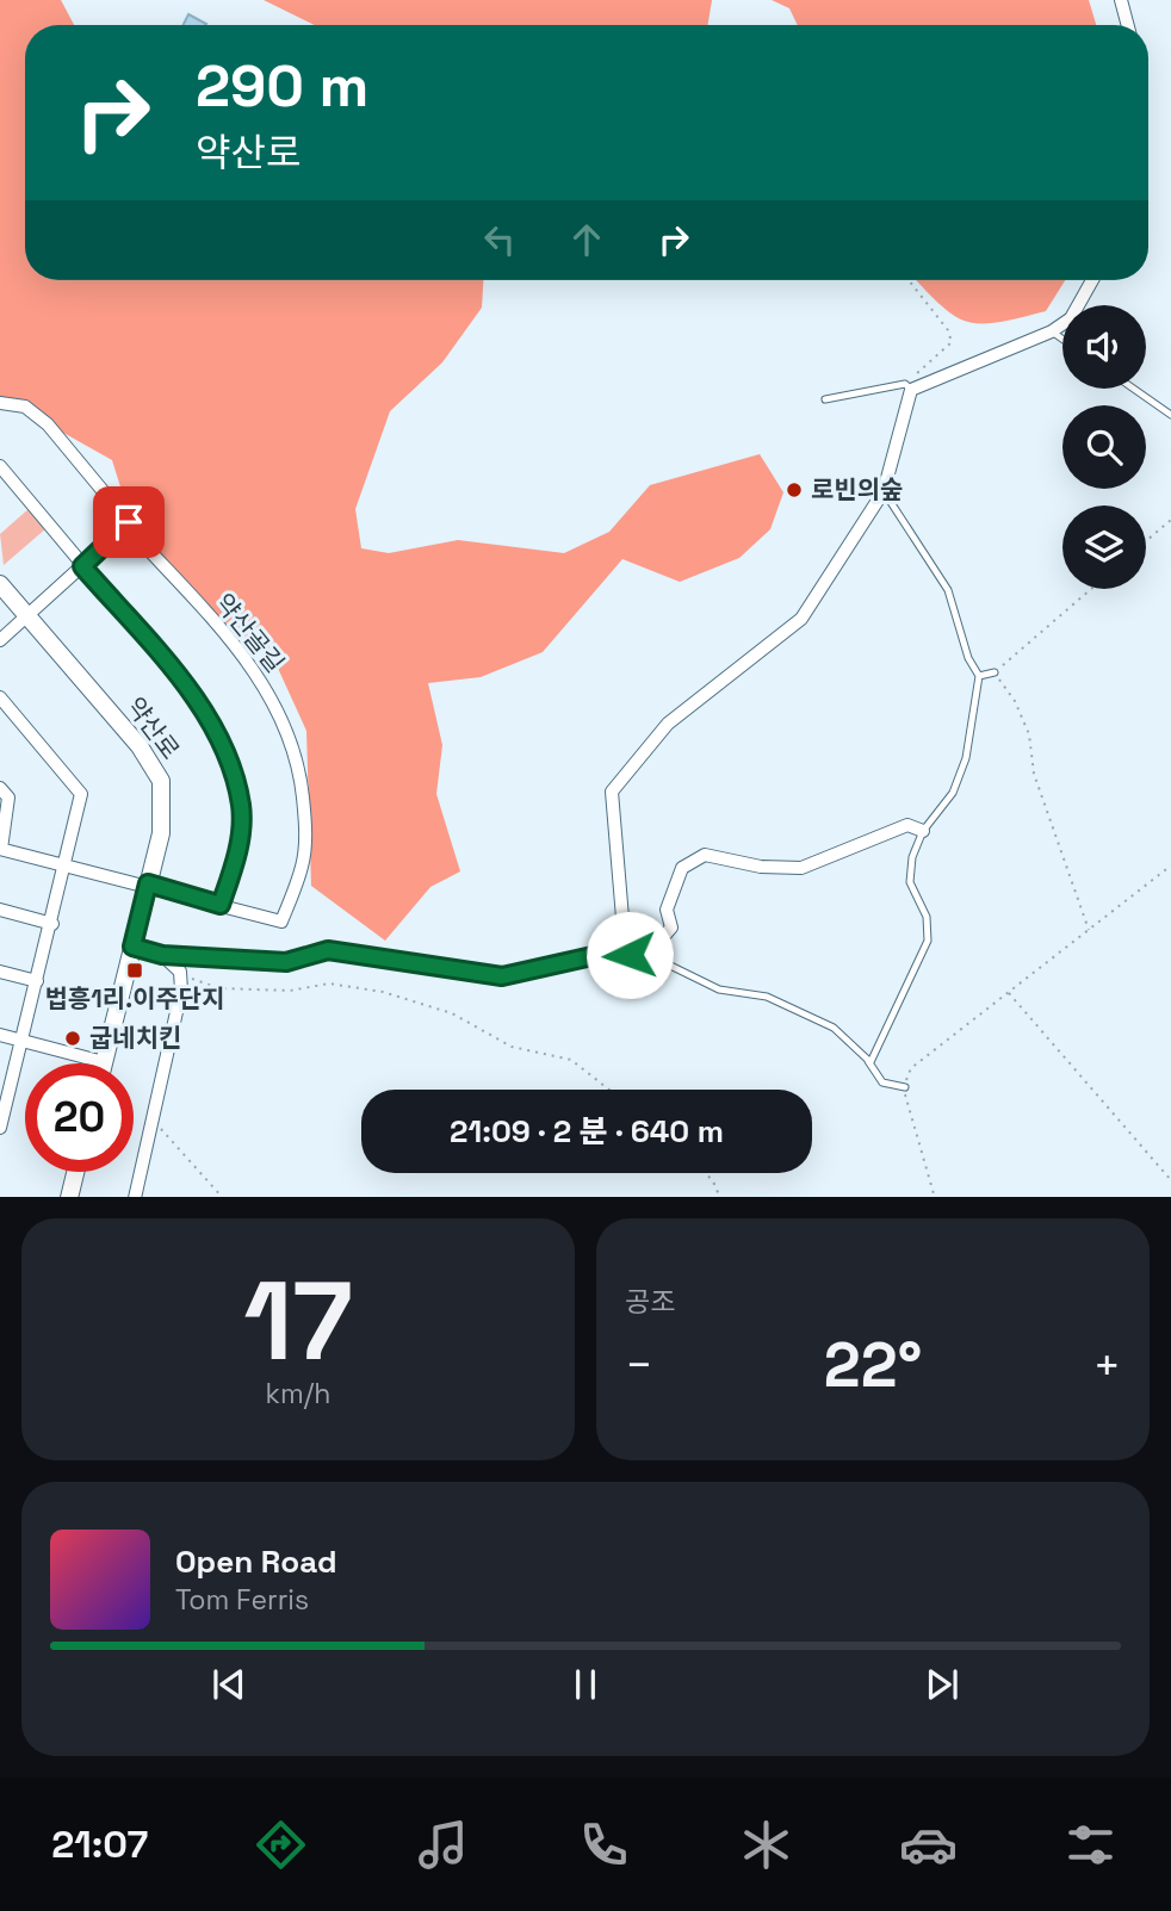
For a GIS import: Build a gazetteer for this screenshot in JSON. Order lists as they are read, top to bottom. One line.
{"streets":{"street":["약산골길","약산로"]},"crossings":[["약산골길","약산로"]],"places":{"other":["로빈의숲","굽네치킨"],"transit":["법흥1리.이주단지"]},"page":{"turn":["290 m","약산로"],"limit":"20","trip":"21:09 · 2 분 · 640 m","tile":[["17","km/h"],"공조"],"heat":["−","22°","+"],"song":["Open Road","Tom Ferris"],"tabs":"21:07"}}
